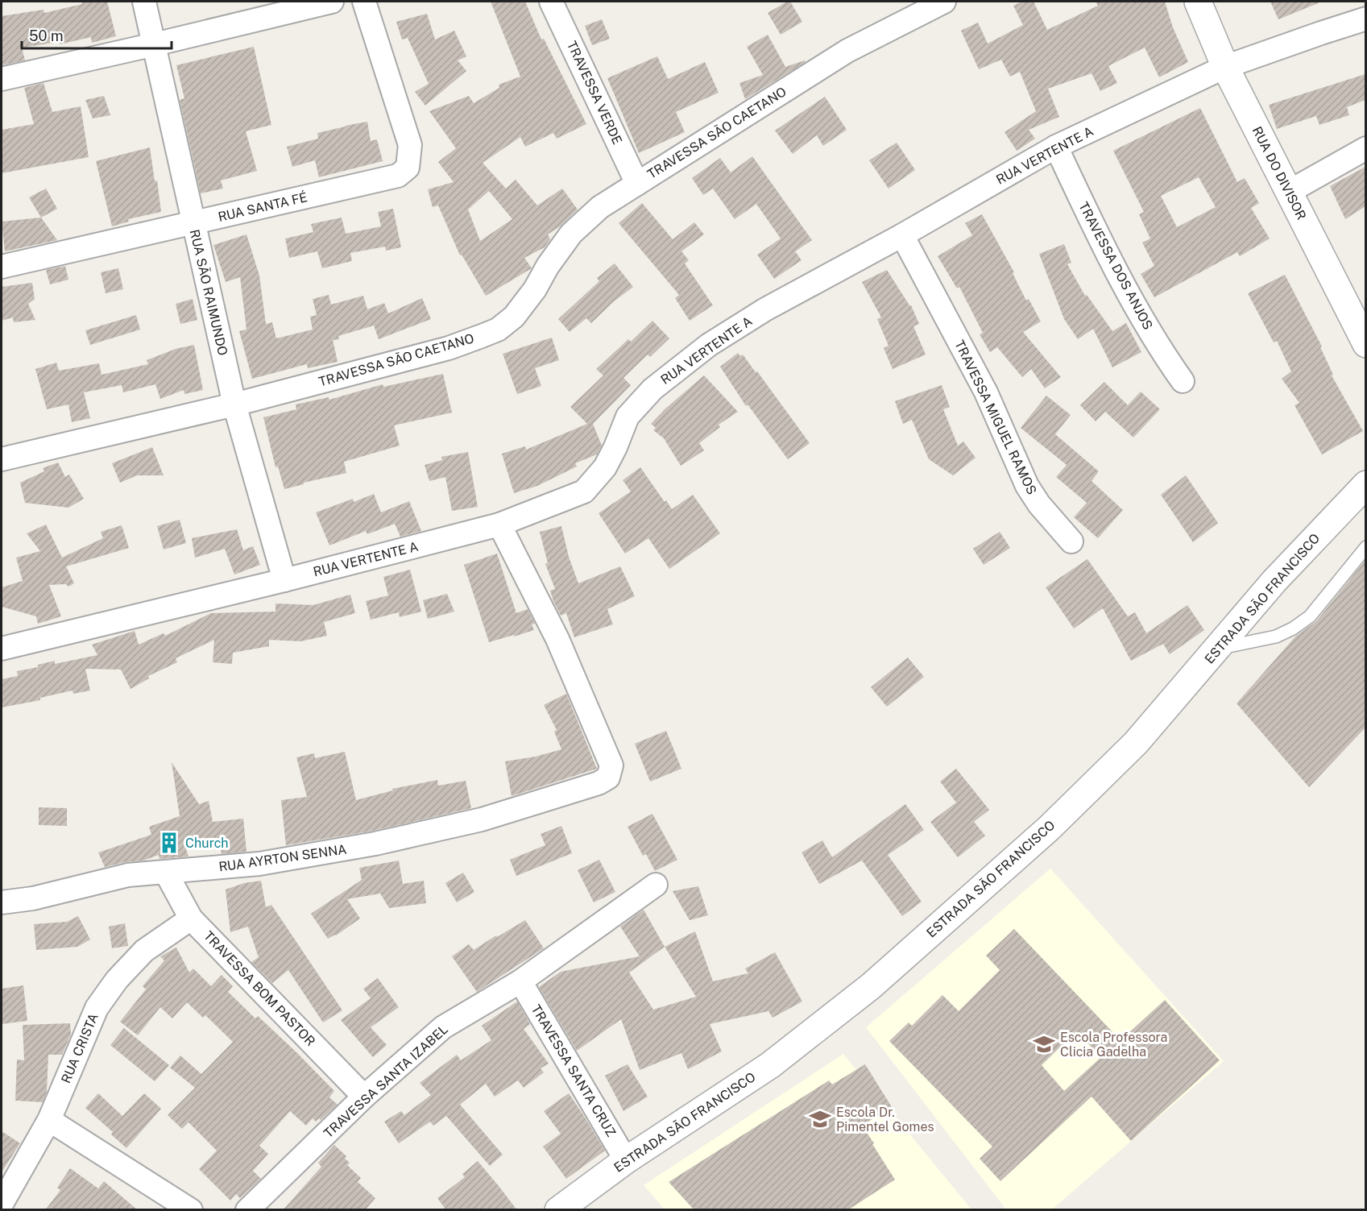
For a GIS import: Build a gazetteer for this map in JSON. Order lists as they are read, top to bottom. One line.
{"streets":{"street":["TRAVESSA VERDE","TRAVESSA SÃO CAETANO","RUA VERTENTE A","RUA DO DIVISOR","RUA SANTA FÉ","TRAVESSA DOS ANJOS","RUA SÃO RAIMUNDO","TRAVESSA MIGUEL RAMOS","ESTRADA SÃO FRANCISCO","RUA AYRTON SENNA","TRAVESSA BOM PASTOR","RUA CRISTA","TRAVESSA SANTA CRUZ","TRAVESSA SANTA IZABEL"]},"crossings":[["TRAVESSA VERDE","TRAVESSA SÃO CAETANO"],["TRAVESSA SÃO CAETANO","RUA SÃO RAIMUNDO"],["RUA VERTENTE A","RUA DO DIVISOR"],["RUA VERTENTE A","TRAVESSA DOS ANJOS"],["RUA VERTENTE A","RUA SÃO RAIMUNDO"],["RUA VERTENTE A","TRAVESSA MIGUEL RAMOS"],["RUA VERTENTE A","RUA AYRTON SENNA"],["RUA SANTA FÉ","RUA SÃO RAIMUNDO"],["ESTRADA SÃO FRANCISCO","TRAVESSA SANTA CRUZ"],["RUA AYRTON SENNA","TRAVESSA BOM PASTOR"],["TRAVESSA BOM PASTOR","RUA CRISTA"],["TRAVESSA BOM PASTOR","TRAVESSA SANTA IZABEL"],["TRAVESSA SANTA CRUZ","TRAVESSA SANTA IZABEL"]],"places":{"building":["Church"],"school or university":["Escola Professora Clicia Gadelha","Escola Dr. Pimentel Gomes"]},"scale_bar":"50 m"}
